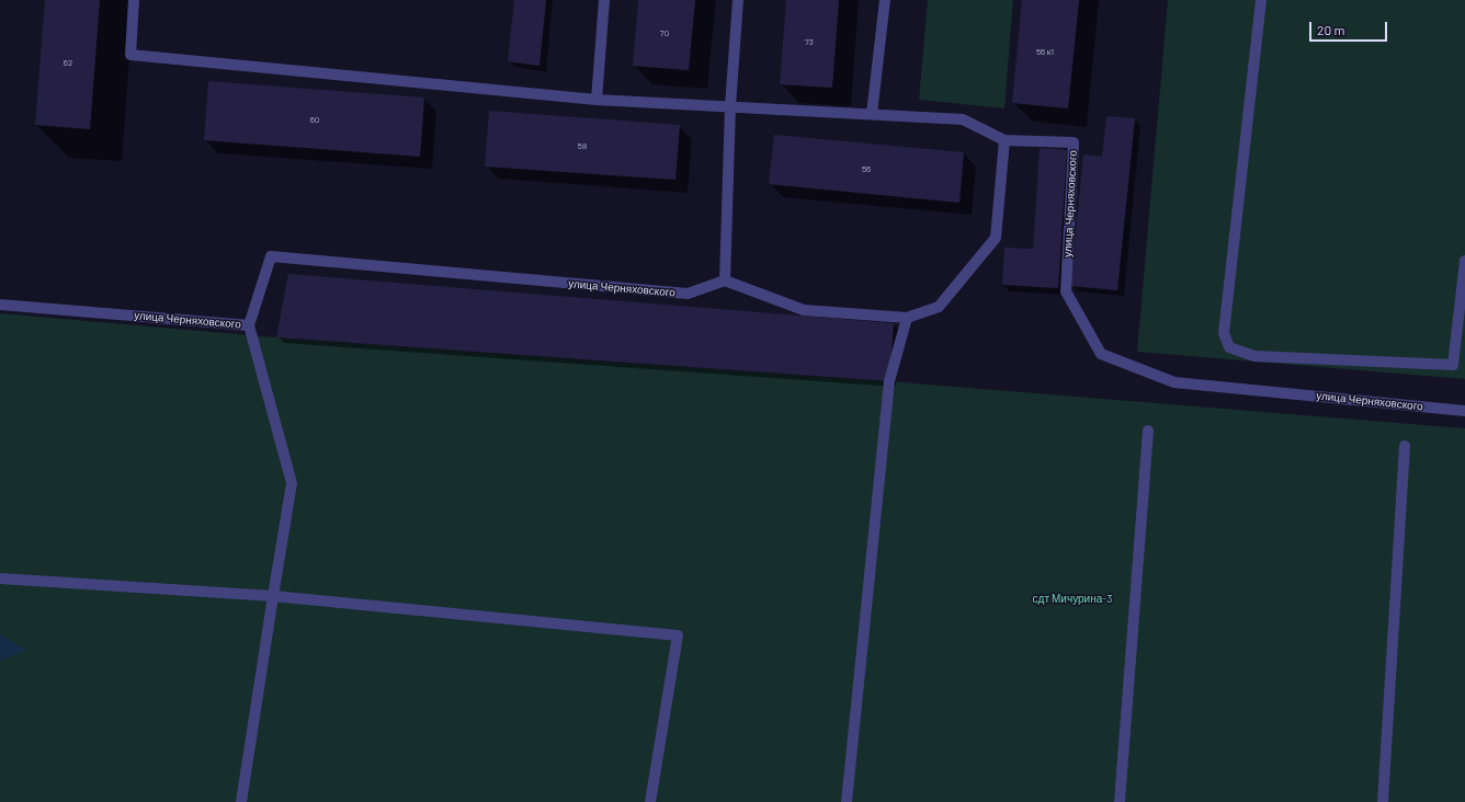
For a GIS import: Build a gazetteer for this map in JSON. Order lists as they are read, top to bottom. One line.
{"streets":{"street":["улица Черняховского"]},"parks":["сдт Мичурина-3"],"house_numbers":["70","73","56 к1","62","60","58","56"],"scale_bar":"20 m"}
